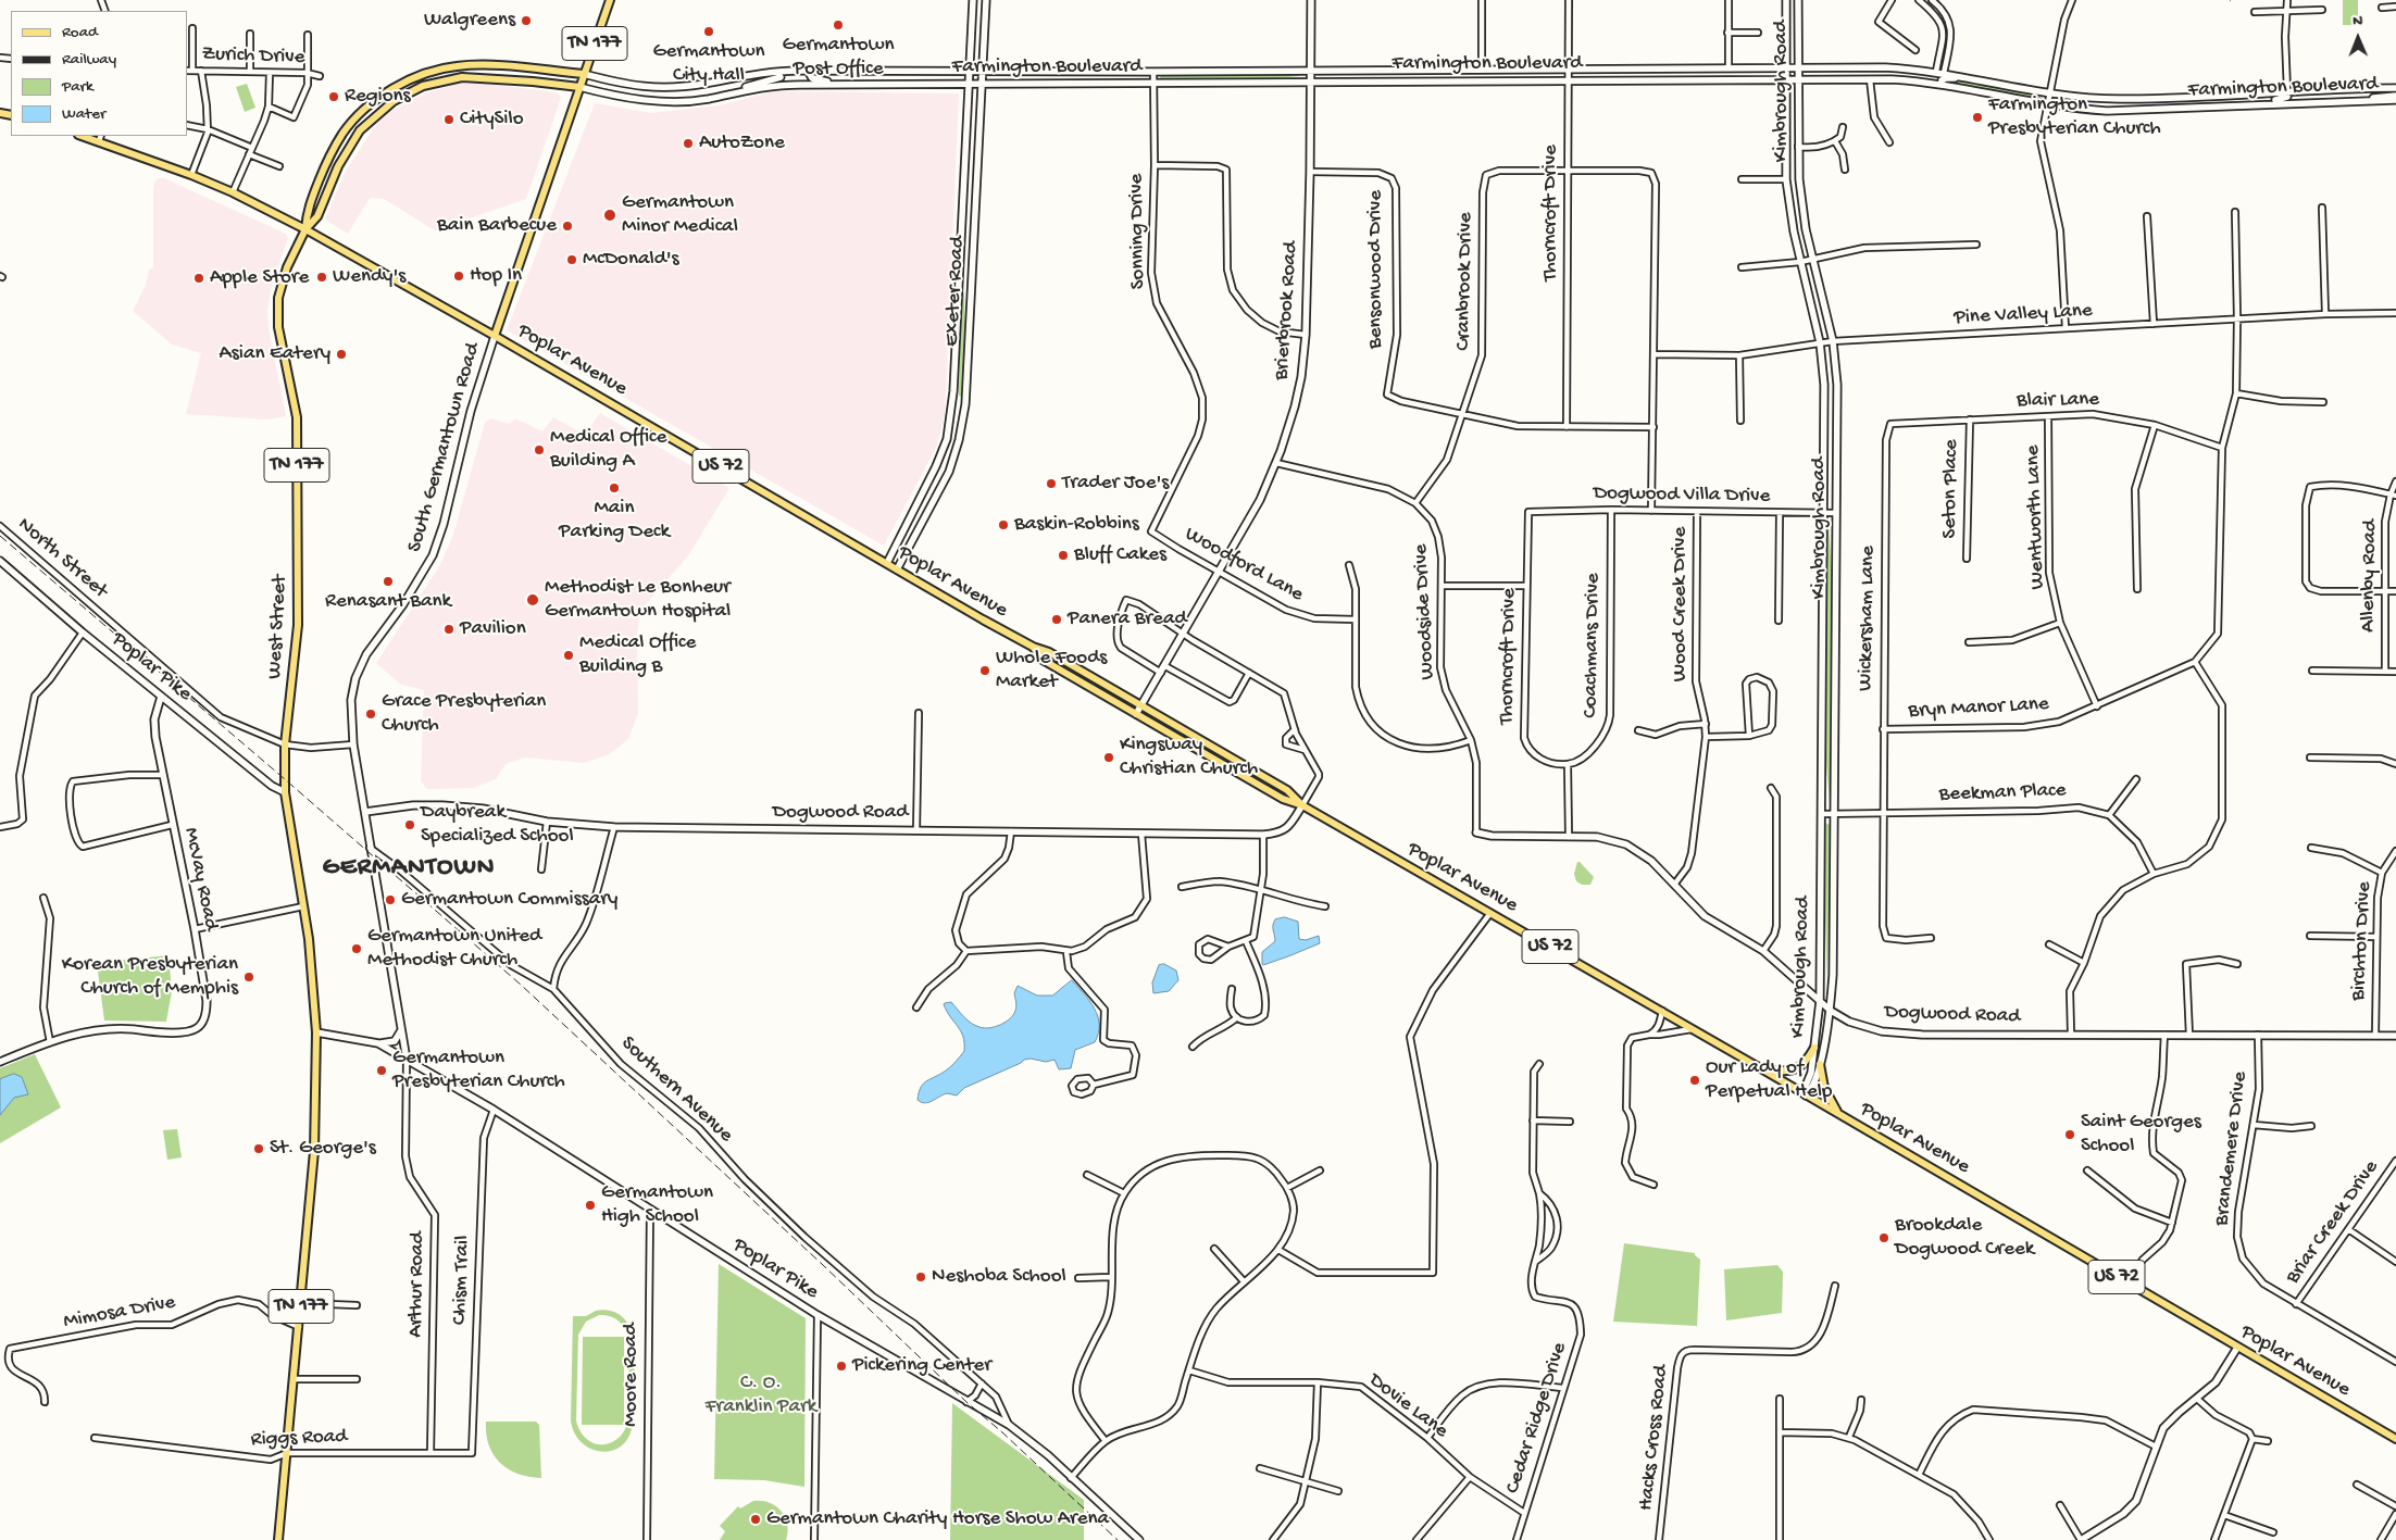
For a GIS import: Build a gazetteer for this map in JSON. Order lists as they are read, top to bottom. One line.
{"streets":{"main road":["TN 177","Poplar Avenue","South Germantown Road","US 72","West Street"],"street":["Zurich Drive","Farmington Boulevard","Kimbrough Road","Thorncroft Drive","Sonning Drive","Bensonwood Drive","Cranbrook Drive","Exeter Road","Brierbrook Road","Pine Valley Lane","Blair Lane","Seton Place","Dogwood Villa Drive","Wentworth Lane","North Street","Woodford Lane","Allenby Road","Wood Creek Drive","Woodside Drive","Wickersham Lane","Coachmans Drive","Poplar Pike","Bryn Manor Lane","Beekman Place","Dogwood Road","McVay Road","Birchton Drive","Southern Avenue","Brandemere Drive","Briar Creek Drive","Chism Trail","Arthur Road","Mimosa Drive","Moore Road","Dovie Lane","Cedar Ridge Drive","Hacks Cross Road","Riggs Road"]},"crossings":[["TN 177","West Street"],["TN 177","Poplar Pike"],["TN 177","Mimosa Drive"],["TN 177","Riggs Road"],["Farmington Boulevard","Kimbrough Road"],["Farmington Boulevard","Thorncroft Drive"],["Farmington Boulevard","Sonning Drive"],["Farmington Boulevard","Exeter Road"],["Farmington Boulevard","Brierbrook Road"],["Farmington Boulevard","South Germantown Road"],["Kimbrough Road","Pine Valley Lane"],["Kimbrough Road","Poplar Avenue"],["Kimbrough Road","Dogwood Villa Drive"],["Kimbrough Road","Beekman Place"],["Kimbrough Road","Dogwood Road"],["Thorncroft Drive","Cranbrook Drive"],["Thorncroft Drive","Dogwood Villa Drive"],["Thorncroft Drive","Wood Creek Drive"],["Thorncroft Drive","Coachmans Drive"],["Sonning Drive","Woodford Lane"],["Bensonwood Drive","Cranbrook Drive"],["Bensonwood Drive","Brierbrook Road"],["Cranbrook Drive","Wood Creek Drive"],["Cranbrook Drive","Woodside Drive"],["Exeter Road","Poplar Avenue"],["Brierbrook Road","Poplar Avenue"],["Brierbrook Road","Woodford Lane"],["Brierbrook Road","Woodside Drive"],["Pine Valley Lane","Wood Creek Drive"],["Poplar Avenue","South Germantown Road"],["Poplar Avenue","West Street"],["Poplar Avenue","Dogwood Road"],["Blair Lane","Seton Place"],["Blair Lane","Wentworth Lane"],["Blair Lane","Wickersham Lane"],["South Germantown Road","North Street"],["South Germantown Road","Poplar Pike"],["South Germantown Road","Dogwood Road"],["South Germantown Road","Southern Avenue"],["South Germantown Road","Arthur Road"],["Dogwood Villa Drive","Wood Creek Drive"],["Dogwood Villa Drive","Coachmans Drive"],["Wentworth Lane","Bryn Manor Lane"],["North Street","West Street"],["Wood Creek Drive","Dogwood Road"],["Woodside Drive","Dogwood Road"],["Wickersham Lane","Bryn Manor Lane"],["Wickersham Lane","Beekman Place"],["West Street","Poplar Pike"],["Poplar Pike","McVay Road"],["Poplar Pike","Southern Avenue"],["Poplar Pike","Chism Trail"],["Poplar Pike","Arthur Road"],["Poplar Pike","Moore Road"],["Dogwood Road","Birchton Drive"],["Dogwood Road","Brandemere Drive"],["Brandemere Drive","Briar Creek Drive"],["Chism Trail","Riggs Road"],["Arthur Road","Riggs Road"],["Dovie Lane","Cedar Ridge Drive"]],"districts":["GERMANTOWN"],"parks":["C. O. Franklin Park"],"places":["Walgreens","Germantown Post Office","Germantown City Hall","Regions","Farmington Presbyterian Church","CitySilo","AutoZone","Germantown Minor Medical","Bain Barbecue","McDonald's","Hop In","Wendy's","Apple Store","Asian Eatery","Medical Office Building A","Trader Joe's","Main Parking Deck","Baskin-Robbins","Bluff Cakes","Renasant Bank","Methodist Le Bonheur Germantown Hospital","Panera Bread","Pavilion","Medical Office Building B","Whole Foods Market","Grace Presbyterian Church","Kingsway Christian Church","Daybreak Specialized School","Germantown Commissary","Germantown United Methodist Church","Korean Presbyterian Church of Memphis","Germantown Presbyterian Church","Our Lady of Perpetual Help","Saint Georges School","St. George's","Germantown High School","Brookdale Dogwood Creek","Neshoba School","Pickering Center","Germantown Charity Horse Show Arena"],"legend":["Road","Railway","Park","Water"],"north":"top"}
